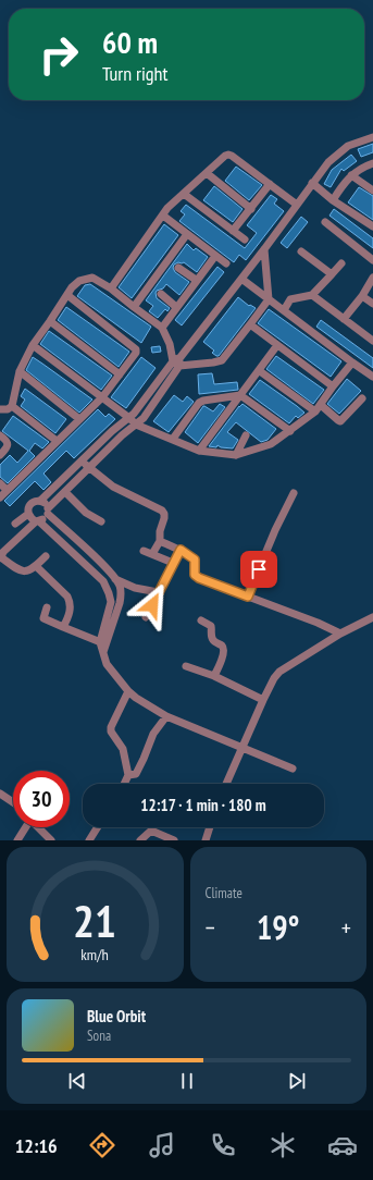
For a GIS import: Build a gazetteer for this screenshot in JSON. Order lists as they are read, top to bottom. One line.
{"page":{"turn":["60 m","Turn right"],"limit":"30","trip":"12:17 · 1 min · 180 m","tile":"Climate","heat":["−","19°","+"],"song":["Blue Orbit","Sona"],"tabs":"12:16","gauge":["21","km/h"]}}
